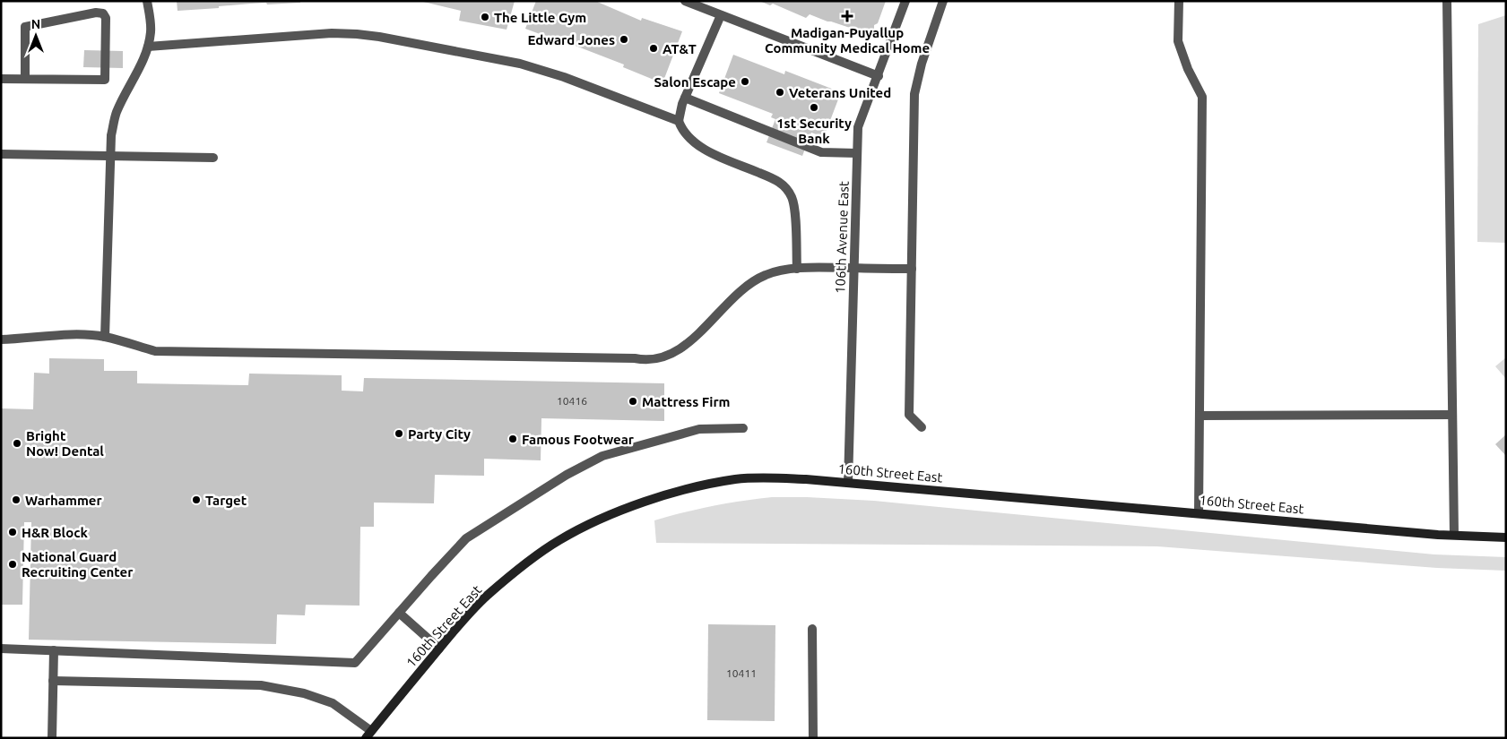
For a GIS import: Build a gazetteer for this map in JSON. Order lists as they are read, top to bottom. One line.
{"streets":{"street":["106th Avenue East","160th Street East"]},"crossings":[["106th Avenue East","160th Street East"]],"places":{"health":["Madigan-Puyallup Community Medical Home"],"other":["The Little Gym","Edward Jones","AT&T","Salon Escape","Veterans United","1st Security Bank","Mattress Firm","Party City","Famous Footwear","Bright Now! Dental","Warhammer","Target","H&R Block","National Guard Recruiting Center"]},"house_numbers":["10416","10411"],"north":"top"}
